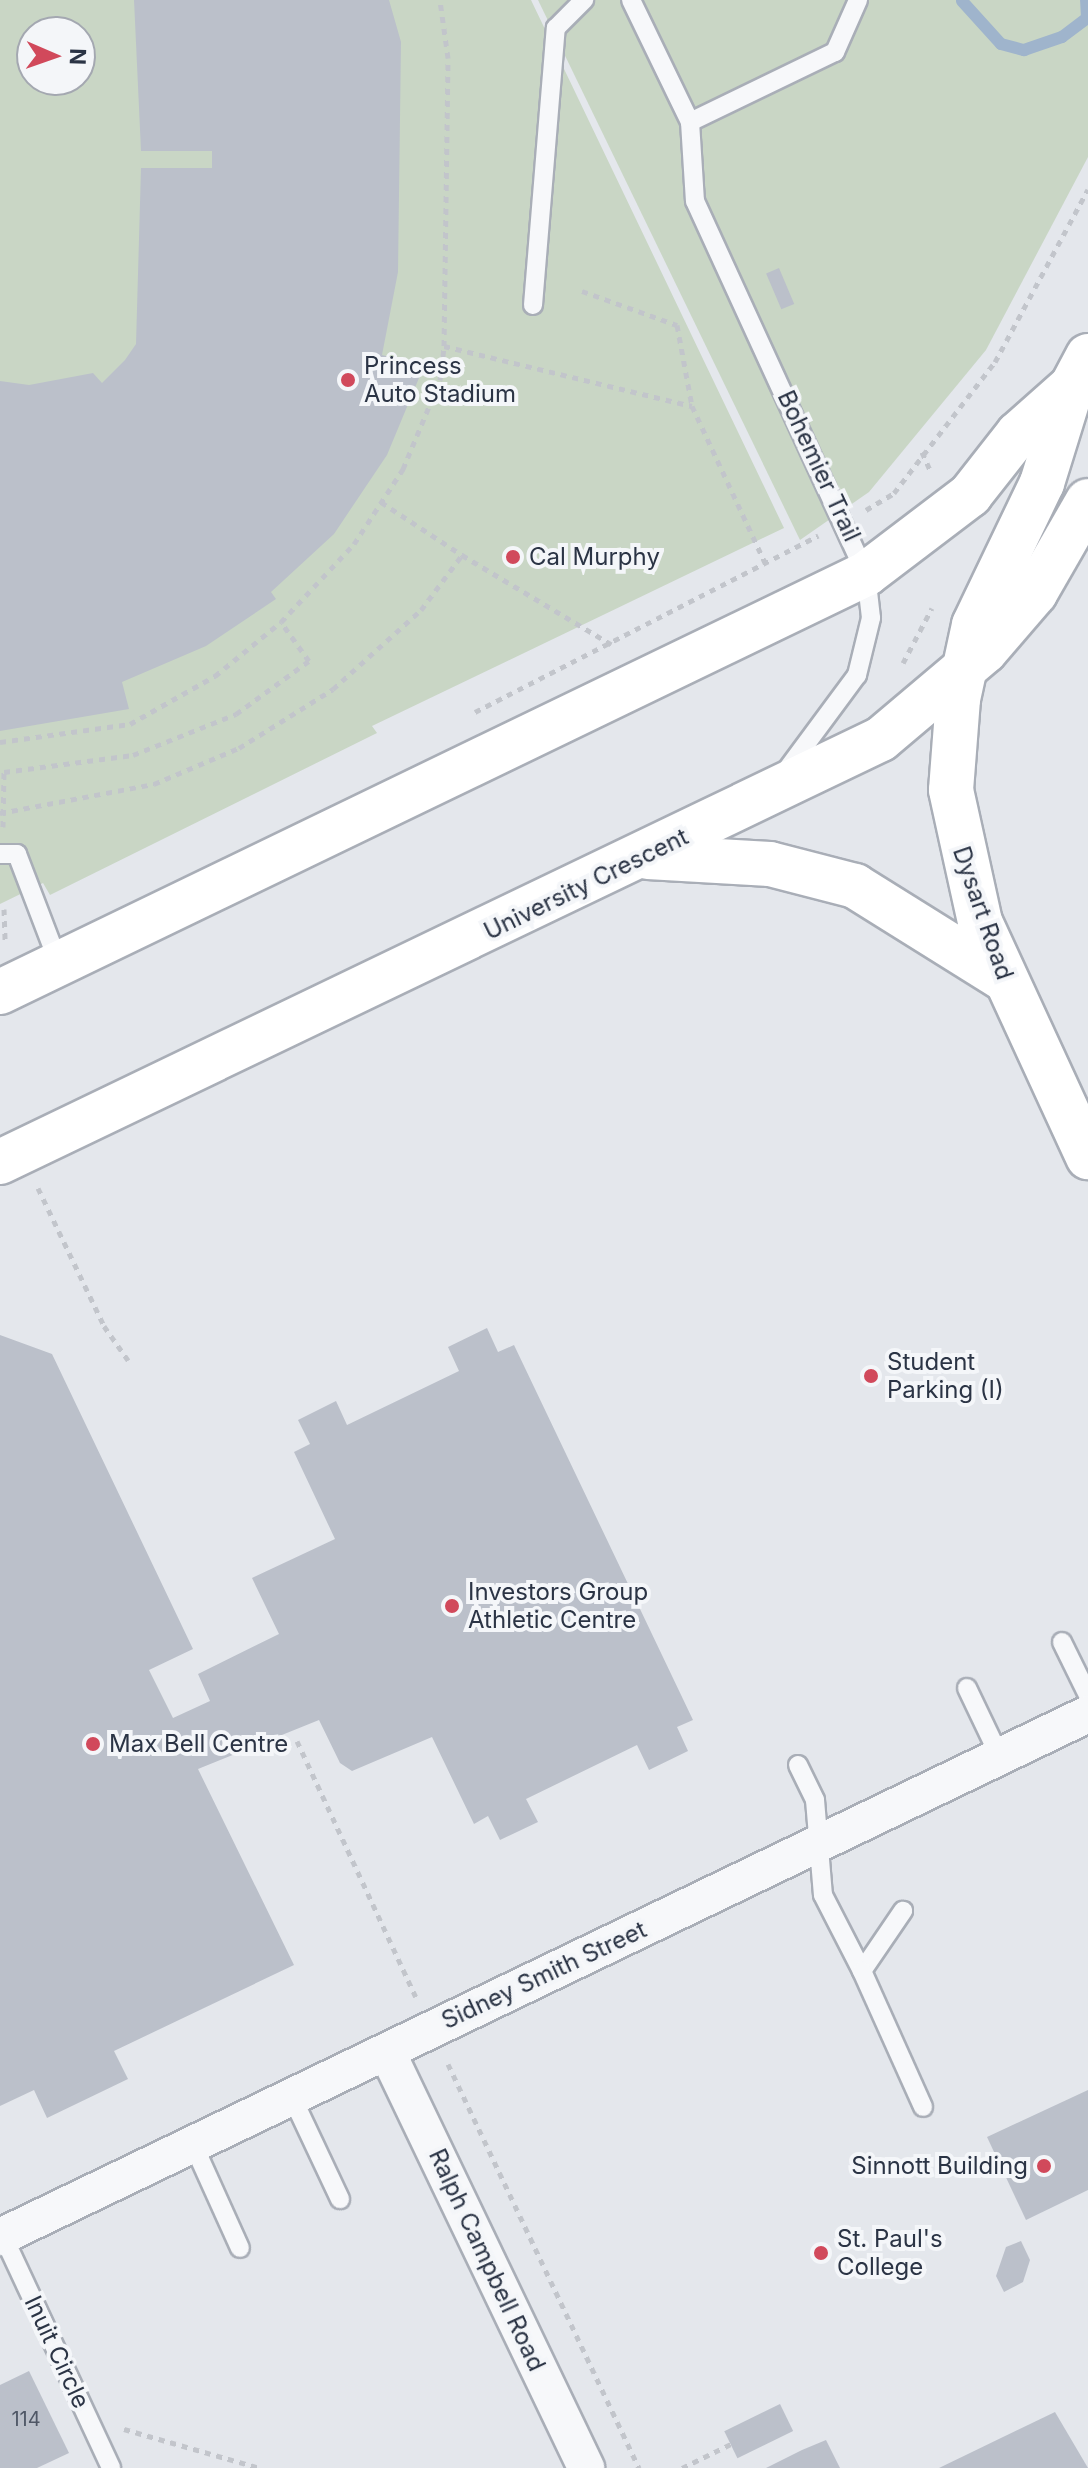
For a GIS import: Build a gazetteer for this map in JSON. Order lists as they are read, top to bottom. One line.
{"streets":{"main road":["University Crescent","Dysart Road"],"street":["Sidney Smith Street","Ralph Campbell Road"],"lane":["Bohemier Trail","Inuit Circle"]},"crossings":[["Bohemier Trail","University Crescent"],["University Crescent","Dysart Road"],["Sidney Smith Street","Ralph Campbell Road"],["Sidney Smith Street","Inuit Circle"]],"places":["Princess Auto Stadium","Cal Murphy","Student Parking (I)","Investors Group Athletic Centre","Max Bell Centre","Sinnott Building","St. Paul's College"],"house_numbers":["114"],"north":"right"}
